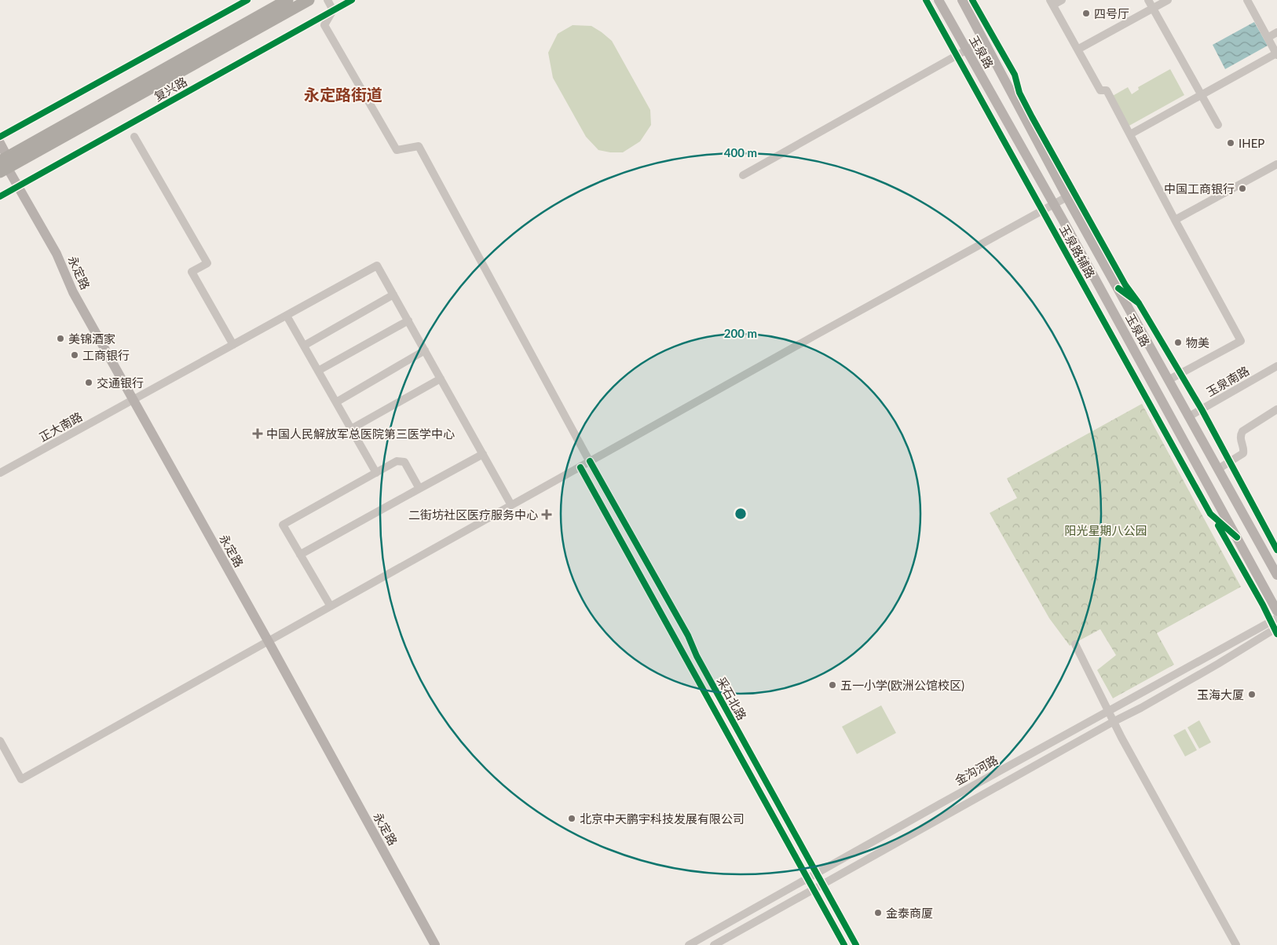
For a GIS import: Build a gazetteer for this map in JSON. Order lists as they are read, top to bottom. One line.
{"streets":{"highway":["复兴路"],"main road":["玉泉路","永定路"],"street":["玉泉路辅路","玉泉南路","正大南路","采石北路","金沟河路"]},"crossings":[["玉泉路","玉泉路辅路"],["玉泉路","玉泉南路"],["复兴路","永定路"],["永定路","正大南路"],["采石北路","金沟河路"]],"districts":["永定路街道"],"parks":["阳光星期八公园"],"places":{"other":["四号厅","IHEP","中国工商银行","美锦酒家","物美","工商银行","交通银行","五一小学(欧洲公馆校区)","玉海大厦","北京中天鹏宇科技发展有限公司","金泰商厦"],"health":["中国人民解放军总医院第三医学中心","二街坊社区医疗服务中心"]},"rings":["400 m","200 m"]}
